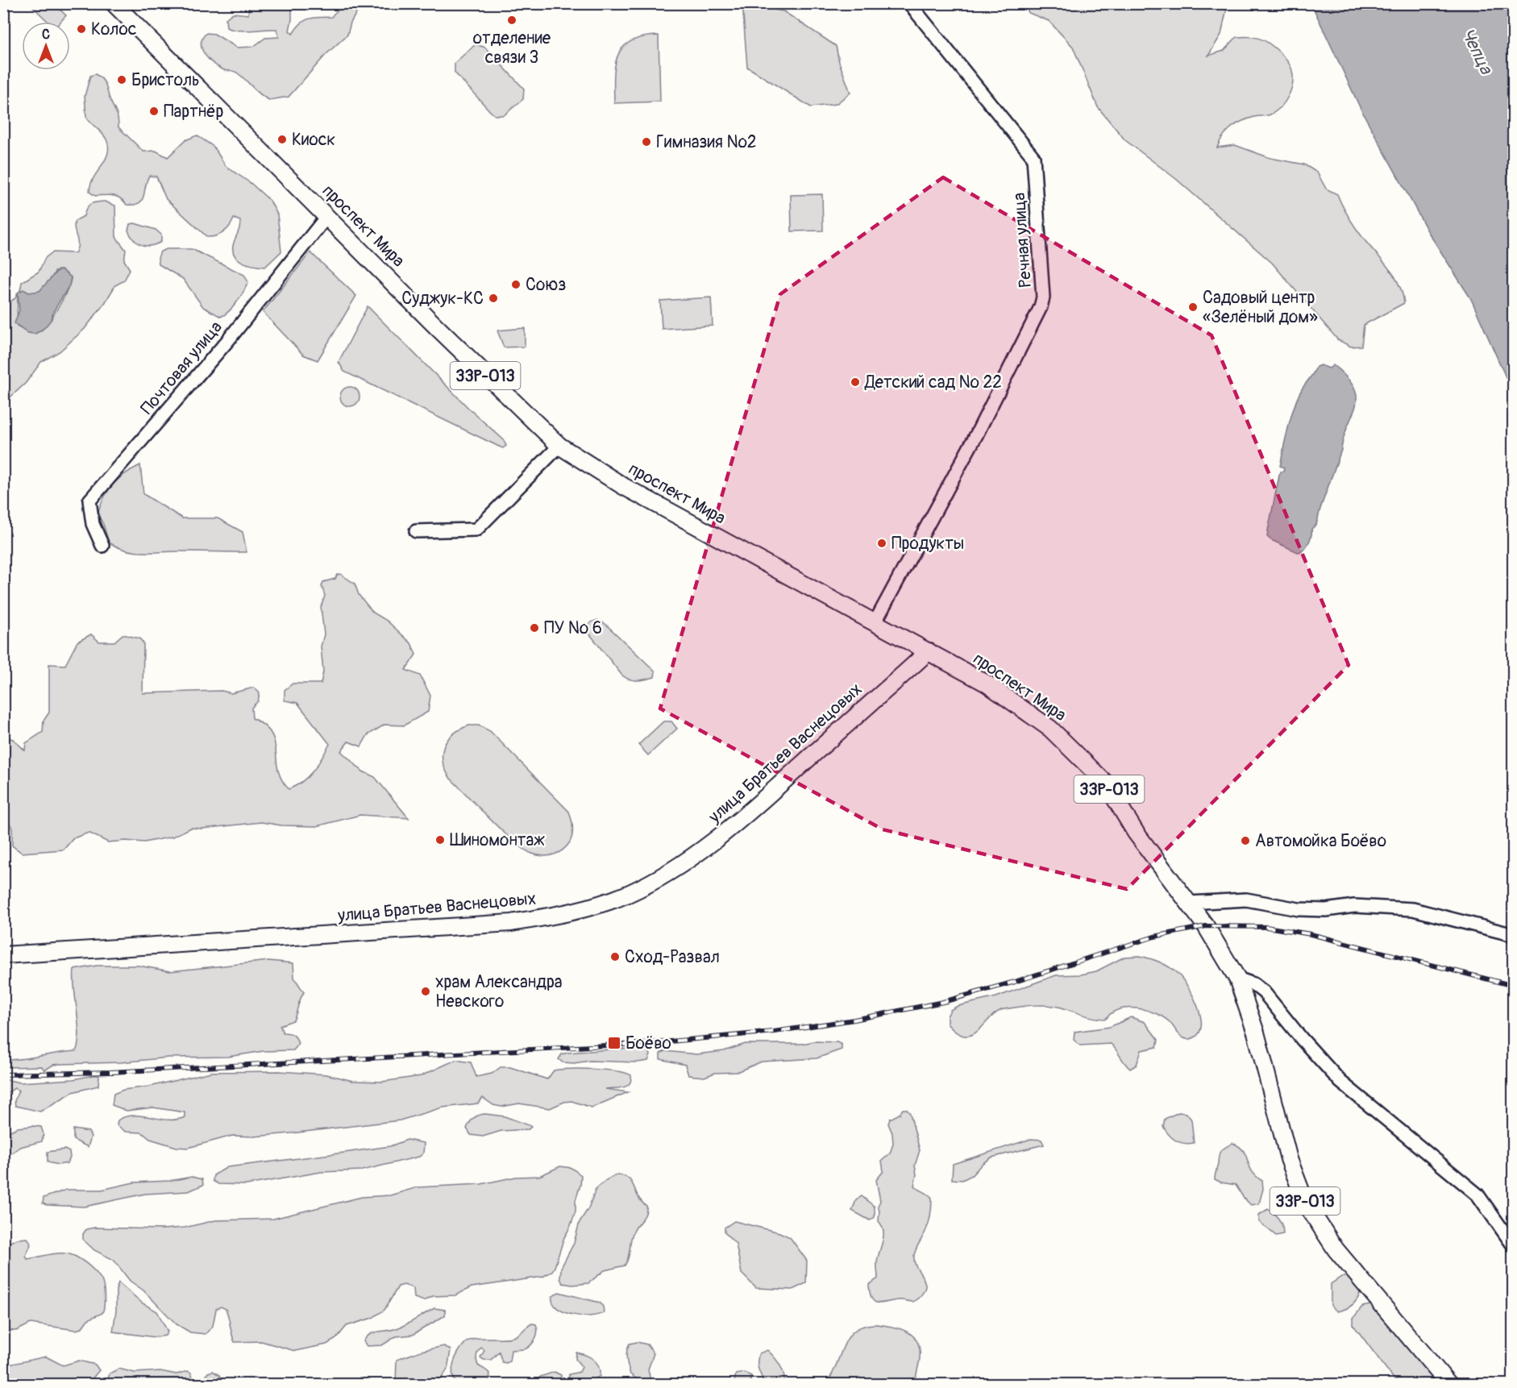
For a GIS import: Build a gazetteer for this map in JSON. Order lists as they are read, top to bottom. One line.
{"streets":{"main road":["проспект Мира","33Р-013","улица Братьев Васнецовых"],"street":["Речная улица","Почтовая улица"]},"crossings":[["проспект Мира","Речная улица"],["проспект Мира","Почтовая улица"],["проспект Мира","33Р-013"],["проспект Мира","улица Братьев Васнецовых"]],"water":["Чепца"],"places":{"other":["отделение связи 3","Колос","Бристоль","Партнёр","Киоск","Гимназия №2","Союз","Суджук-КС","Садовый центр «Зелёный дом»","Детский сад № 22","Продукты","ПУ № 6","Шиномонтаж","Автомойка Боёво","Сход-Развал","храм Александра Невского"],"transit":["Боёво"]},"north":"top"}
